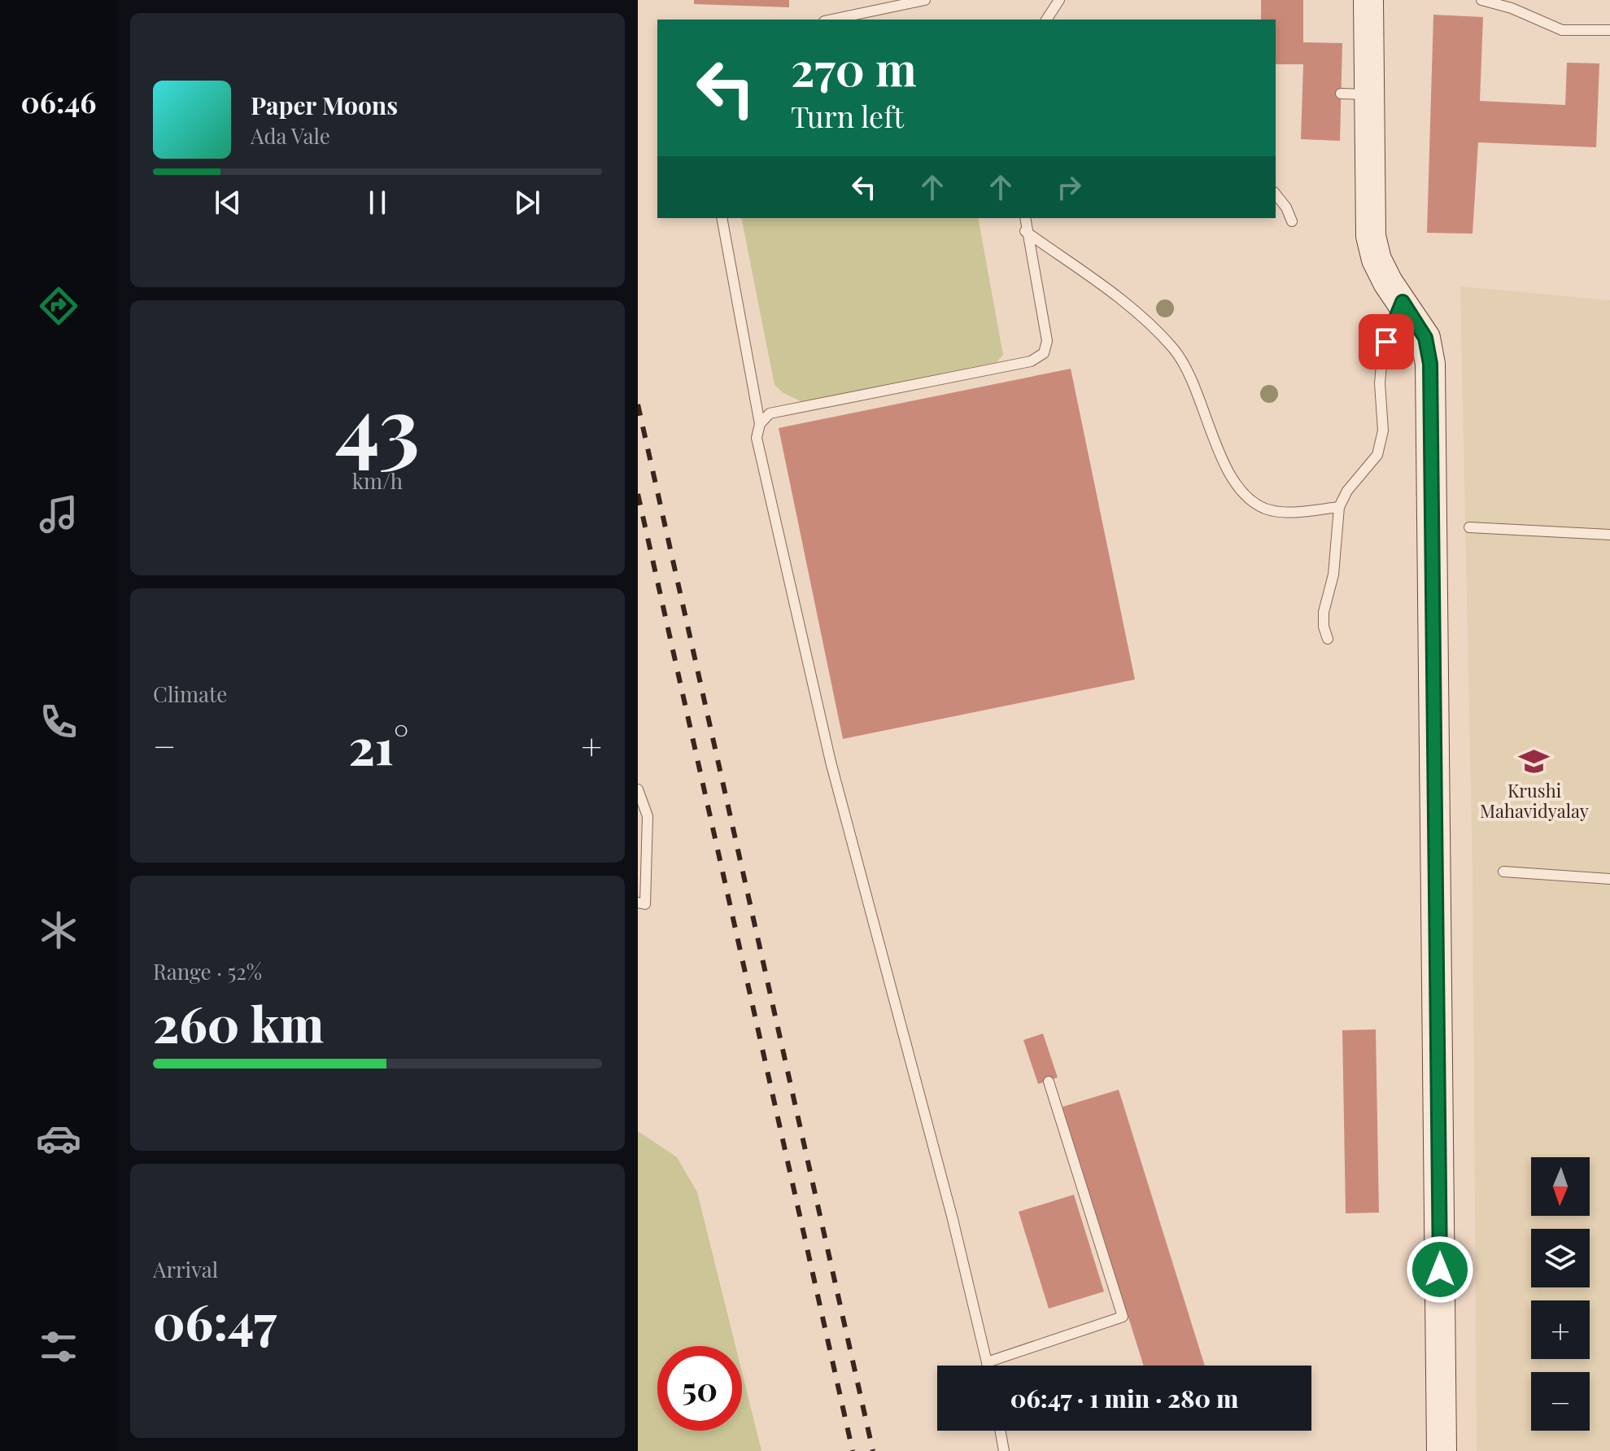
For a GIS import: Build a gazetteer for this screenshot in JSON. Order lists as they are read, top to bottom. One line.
{"places":{"school or university":["Krushi Mahavidyalay"]},"north":"bottom","page":{"tabs":"06:46","turn":["270 m","Turn left"],"song":["Paper Moons","Ada Vale"],"tile":[["43","km/h"],"Climate",["Range · 52%","260 km"],["Arrival","06:47"]],"heat":["−","21°","+"],"map_buttons":["+","−"],"limit":"50","trip":"06:47 · 1 min · 280 m"}}
